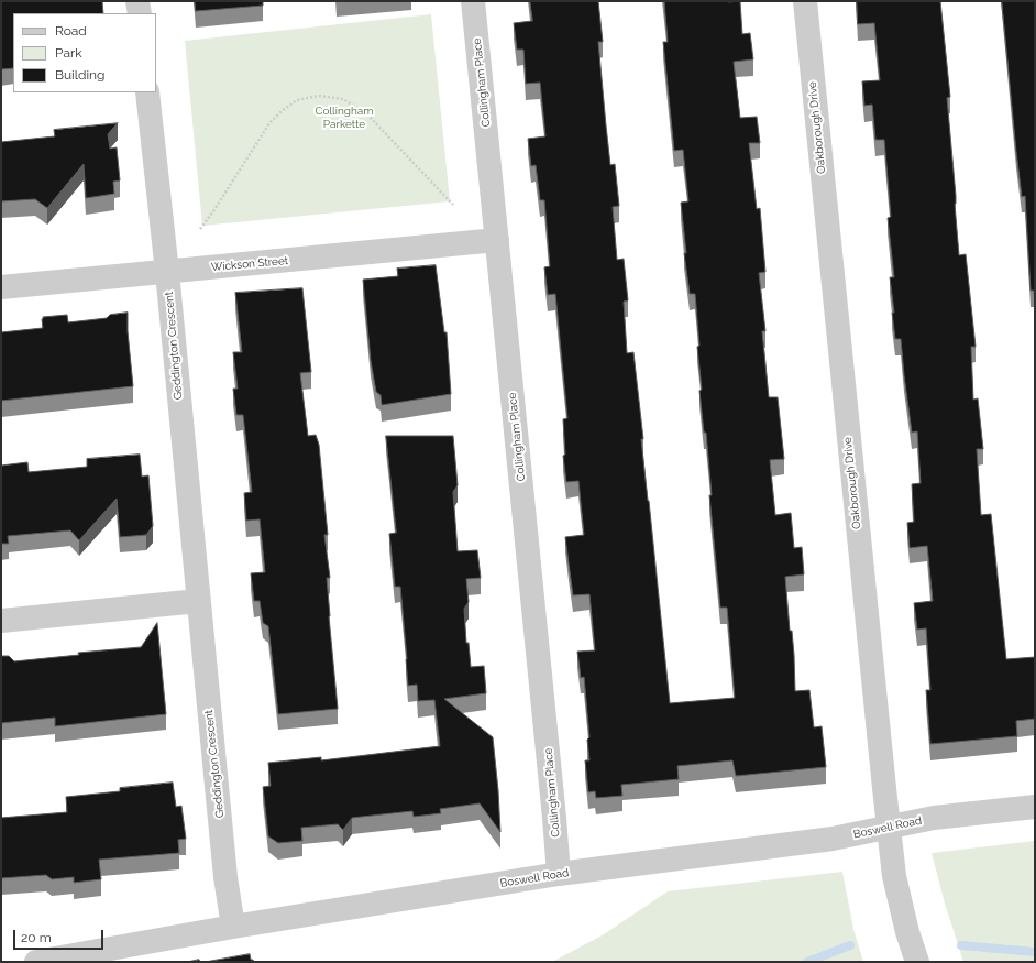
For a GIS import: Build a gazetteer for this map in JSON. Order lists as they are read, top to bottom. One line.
{"streets":{"street":["Collingham Place","Oakborough Drive","Wickson Street","Geddington Crescent","Boswell Road"]},"crossings":[["Collingham Place","Wickson Street"],["Collingham Place","Boswell Road"],["Oakborough Drive","Boswell Road"],["Wickson Street","Geddington Crescent"],["Geddington Crescent","Boswell Road"]],"parks":["Collingham Parkette"],"legend":["Road","Park","Building"],"scale_bar":"20 m"}
